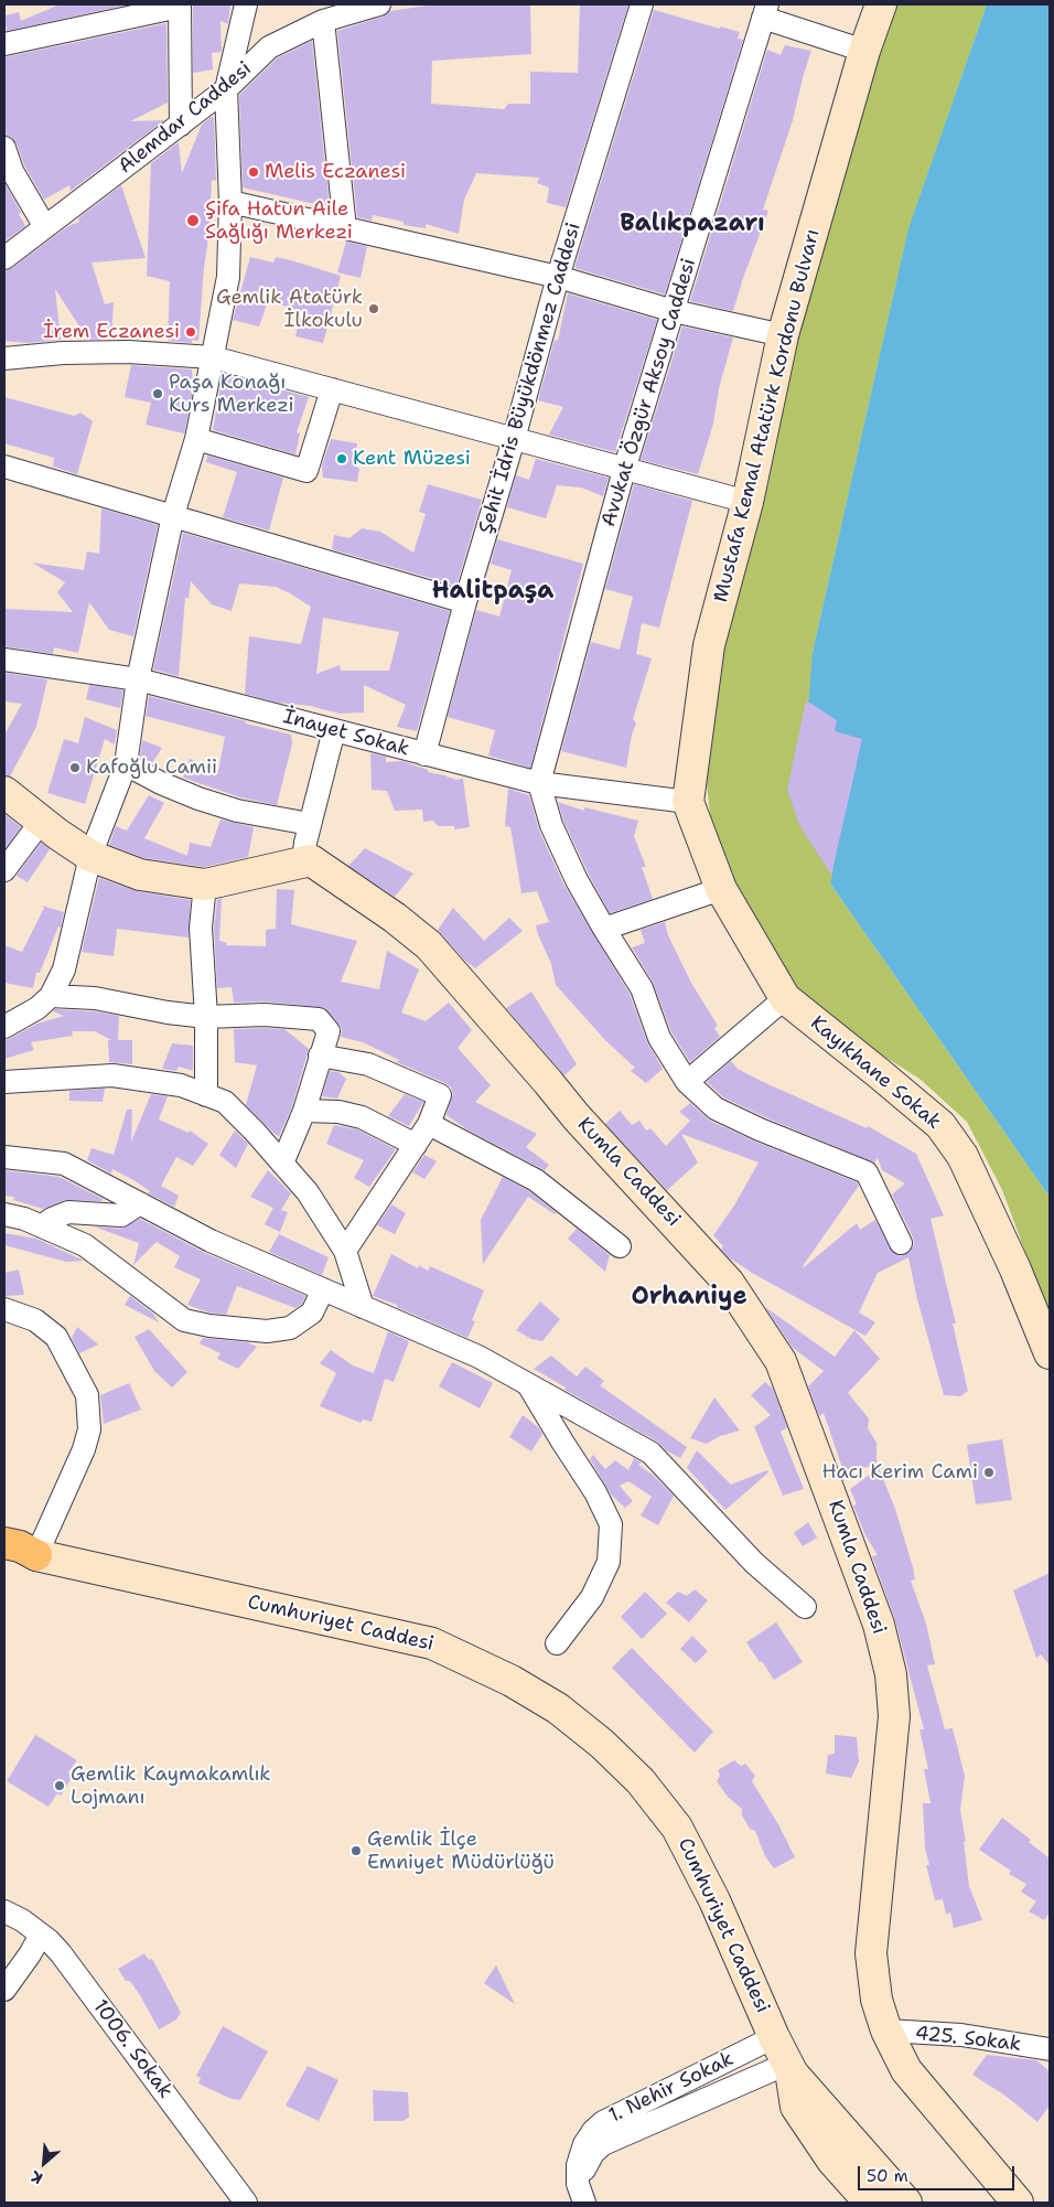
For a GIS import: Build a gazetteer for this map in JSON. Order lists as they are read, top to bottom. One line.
{"streets":{"main road":["Cumhuriyet Caddesi"],"street":["Alemdar Caddesi","Şehit İdris Büyükdönmez Caddesi","Avukat Özgür Aksoy Caddesi","Mustafa Kemal Atatürk Kordonu Bulvarı","İnayet Sokak","Kayıkhane Sokak","Kumla Caddesi","425. Sokak","1006. Sokak","1. Nehir Sokak"]},"crossings":[["Şehit İdris Büyükdönmez Caddesi","İnayet Sokak"],["Avukat Özgür Aksoy Caddesi","İnayet Sokak"],["Mustafa Kemal Atatürk Kordonu Bulvarı","İnayet Sokak"],["Mustafa Kemal Atatürk Kordonu Bulvarı","Kayıkhane Sokak"],["İnayet Sokak","Kayıkhane Sokak"],["Kumla Caddesi","425. Sokak"],["Cumhuriyet Caddesi","1. Nehir Sokak"]],"districts":["Balıkpazarı","Halitpaşa","Orhaniye"],"places":["Melis Eczanesi","Şifa Hatun Aile Sağlığı Merkezi","Gemlik Atatürk İlkokulu","İrem Eczanesi","Paşa Konağı Kurs Merkezi","Kent Müzesi","Kafoğlu Camii","Hacı Kerim Cami","Gemlik Kaymakamlık Lojmanı","Gemlik İlçe Emniyet Müdürlüğü"],"scale_bar":"50 m","north":"bottom left"}
